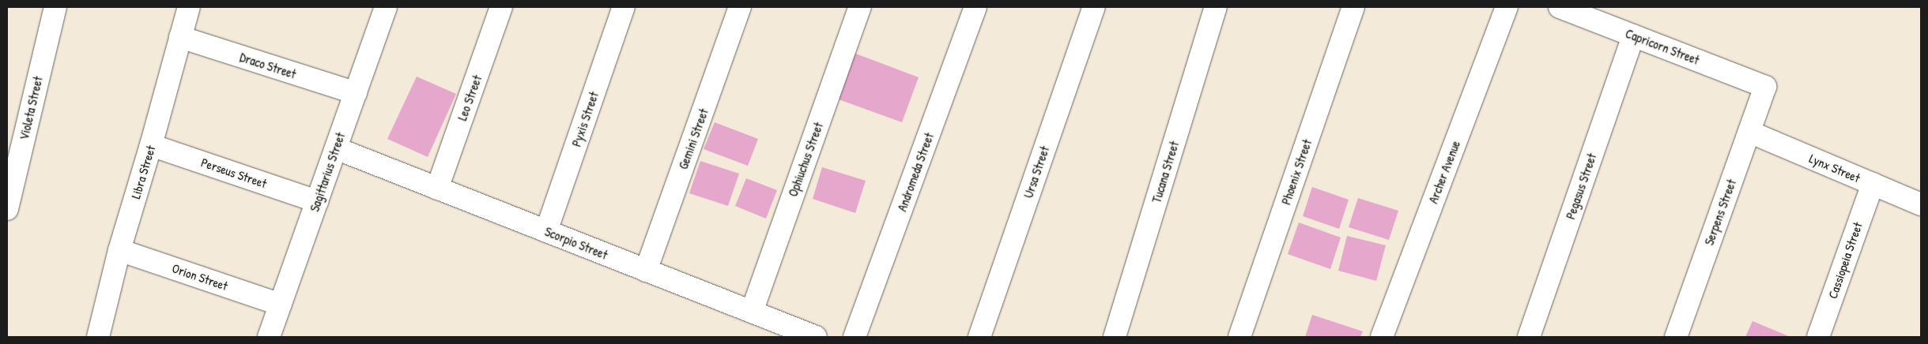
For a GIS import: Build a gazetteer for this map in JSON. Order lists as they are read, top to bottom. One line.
{"streets":{"street":["Capricorn Street","Draco Street","Leo Street","Violeta Street","Pyxis Street","Gemini Street","Ophiuchus Street","Lynx Street","Libra Street","Sagittarius Street","Andromeda Street","Ursa Street","Tucana Street","Phoenix Street","Archer Avenue","Perseus Street","Pegasus Street","Serpens Street","Scorpio Street","Cassiopeia Street","Orion Street"]},"crossings":[["Capricorn Street","Pegasus Street"],["Capricorn Street","Serpens Street"],["Draco Street","Libra Street"],["Draco Street","Sagittarius Street"],["Leo Street","Scorpio Street"],["Pyxis Street","Scorpio Street"],["Gemini Street","Scorpio Street"],["Ophiuchus Street","Scorpio Street"],["Lynx Street","Serpens Street"],["Lynx Street","Cassiopeia Street"],["Libra Street","Perseus Street"],["Libra Street","Orion Street"],["Sagittarius Street","Perseus Street"],["Sagittarius Street","Scorpio Street"],["Sagittarius Street","Orion Street"]]}
